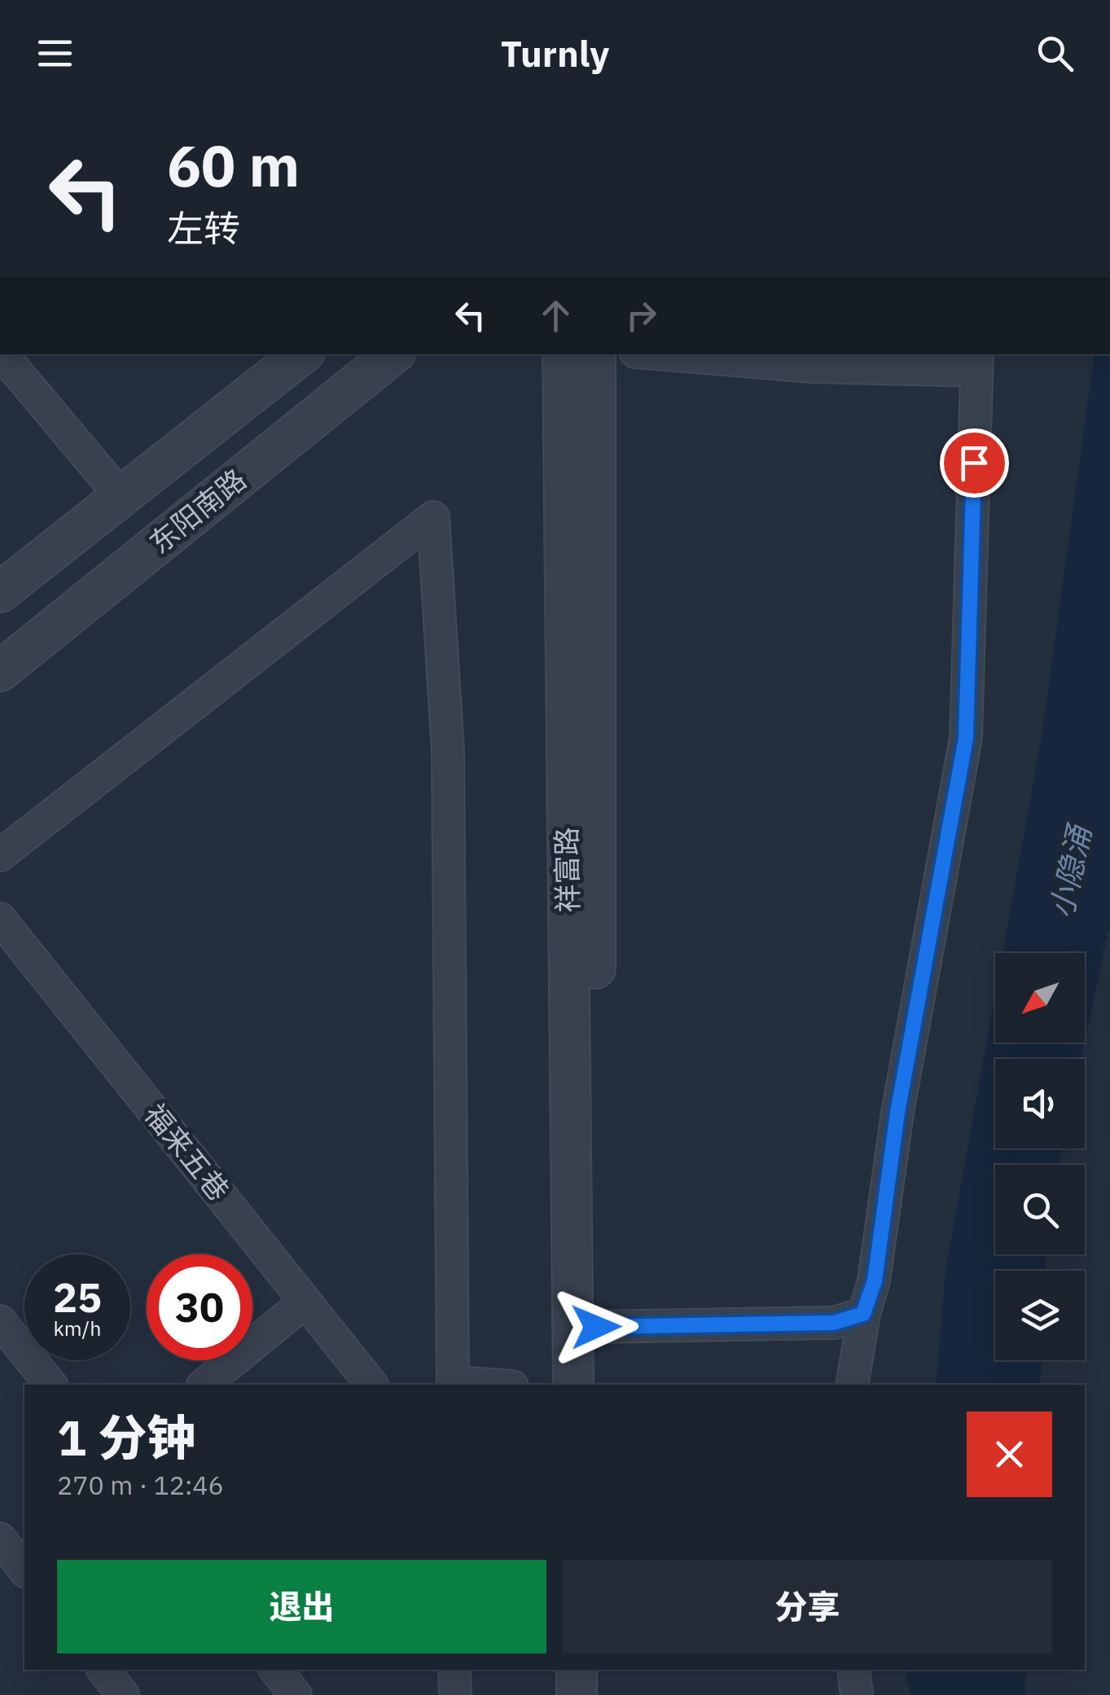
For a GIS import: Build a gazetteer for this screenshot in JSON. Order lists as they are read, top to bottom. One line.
{"streets":{"street":["东阳南路","祥富路","福来五巷"]},"water":["小隐涌"],"north":"bottom left","page":{"header":"Turnly","turn":["60 m","左转"],"speed":"25 km/h","limit":"30","heading":["1 分钟","270 m · 12:46"],"buttons":["退出","分享"]}}
